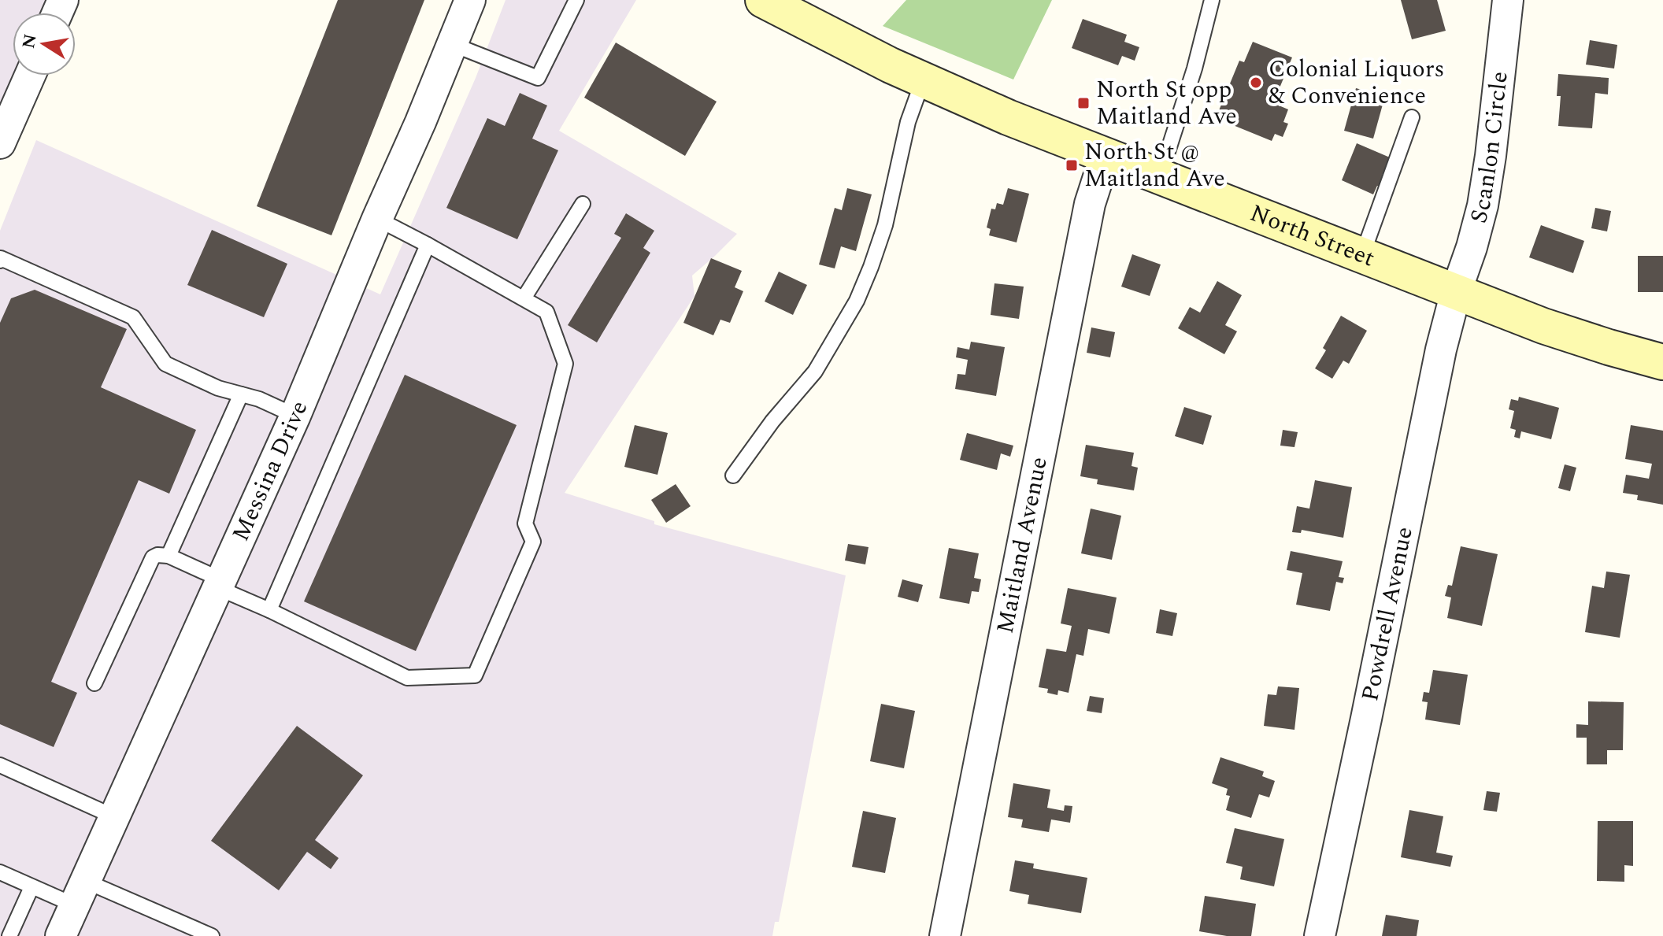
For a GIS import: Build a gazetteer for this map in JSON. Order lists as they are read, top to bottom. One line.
{"streets":{"main road":["North Street"],"street":["Scanlon Circle","Messina Drive","Maitland Avenue","Powdrell Avenue"]},"crossings":[["Scanlon Circle","North Street"],["Scanlon Circle","Powdrell Avenue"],["North Street","Maitland Avenue"],["North Street","Powdrell Avenue"]],"places":{"other":["Colonial Liquors & Convenience"],"transit":["North St opp Maitland Ave","North St @ Maitland Ave"]},"north":"left"}
